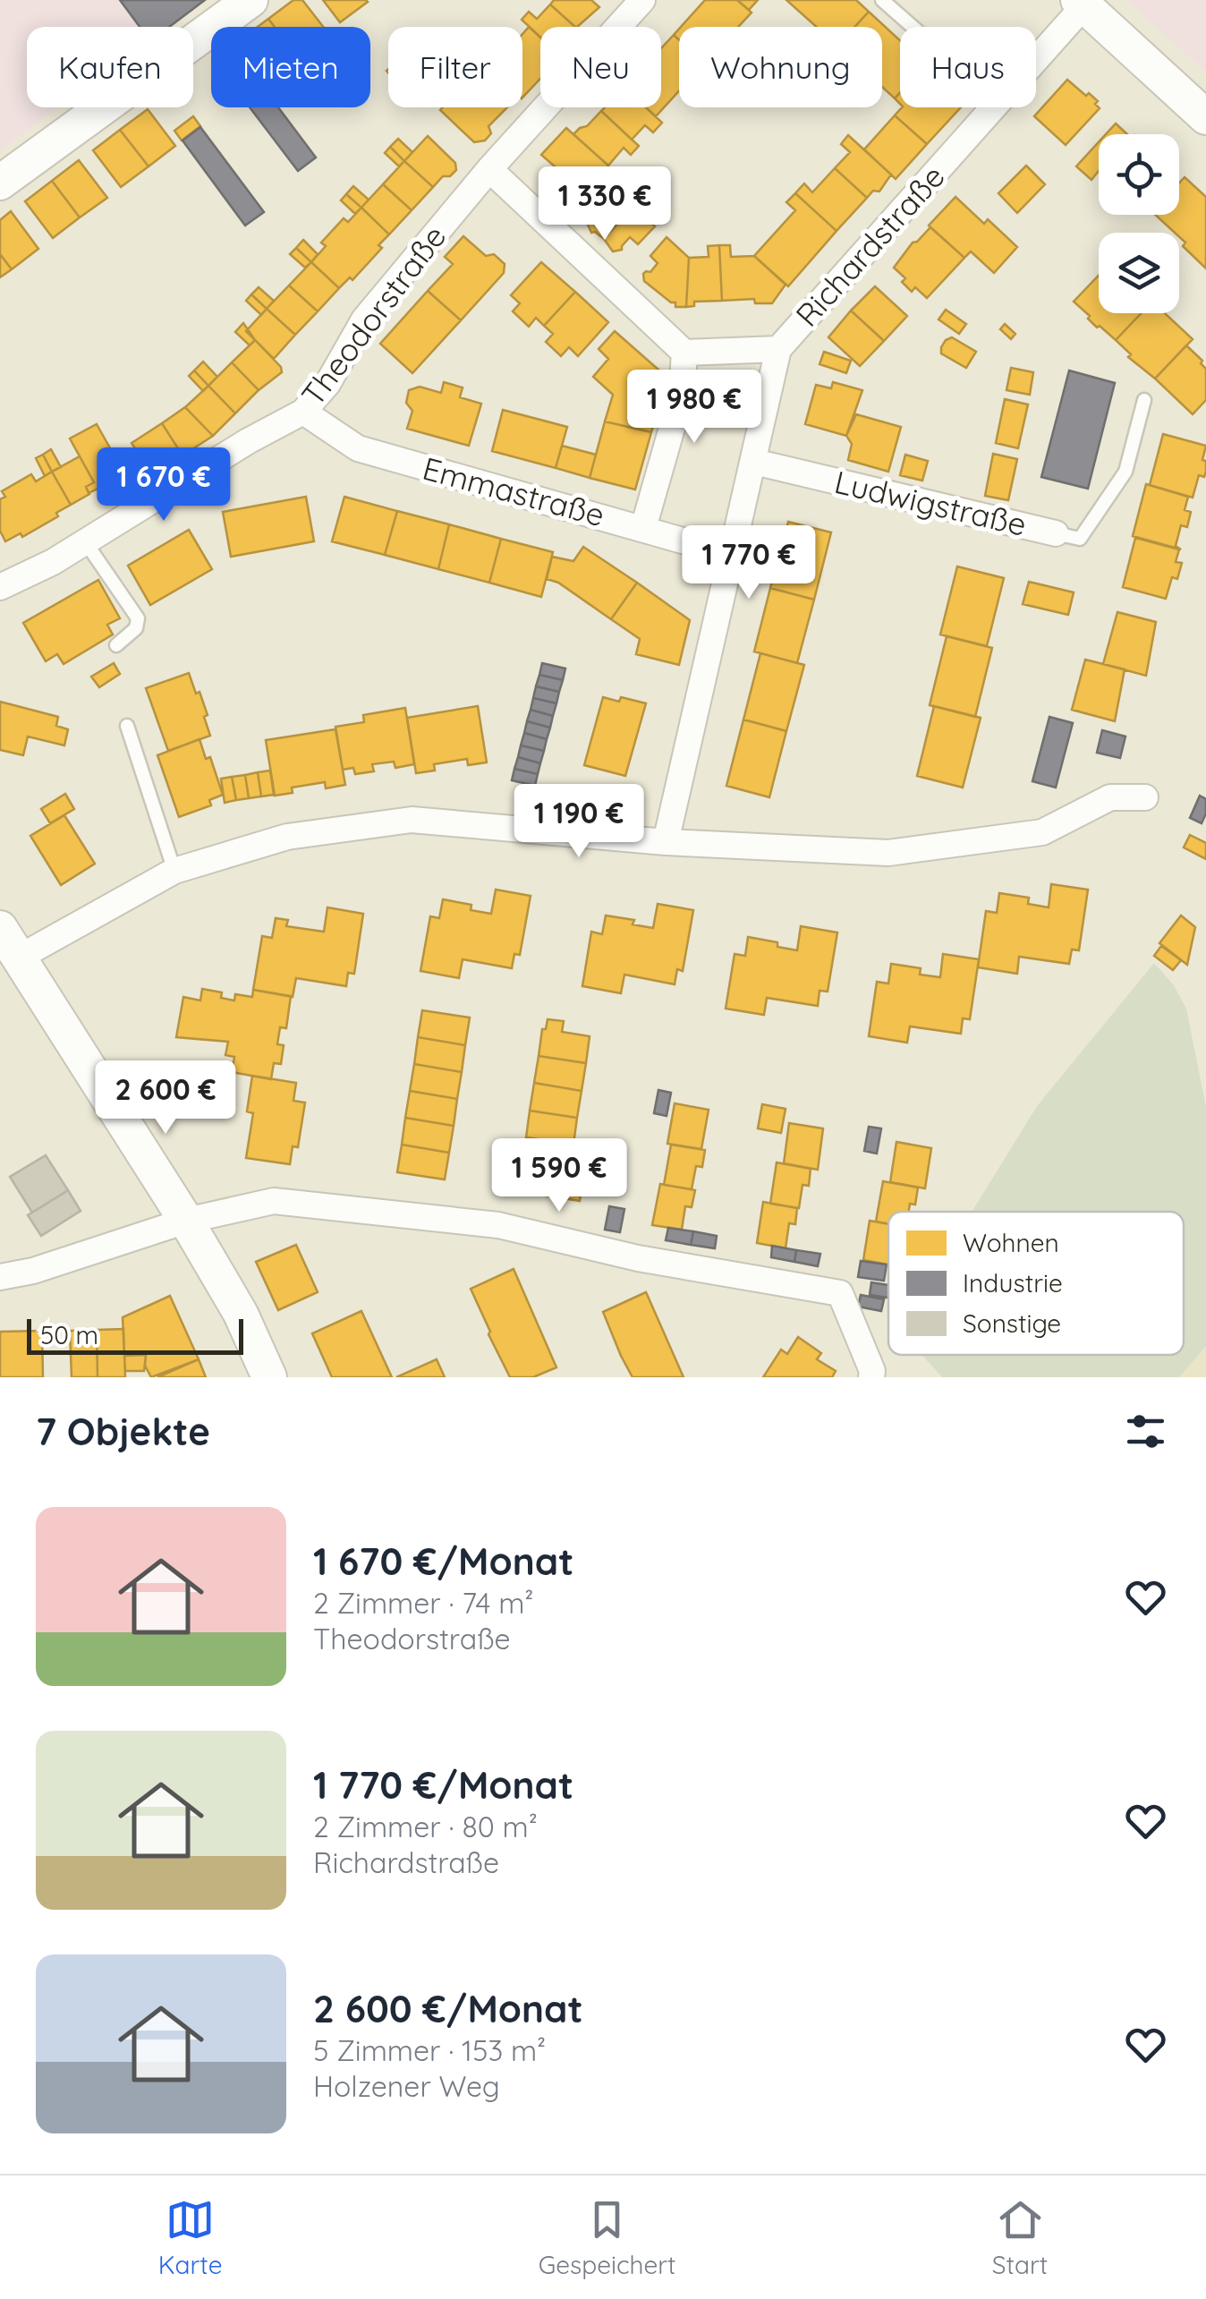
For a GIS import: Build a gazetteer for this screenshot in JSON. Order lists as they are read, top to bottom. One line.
{"streets":{"street":["Richardstraße","Theodorstraße","Emmastraße","Ludwigstraße"]},"crossings":[["Richardstraße","Emmastraße"],["Richardstraße","Ludwigstraße"],["Theodorstraße","Emmastraße"]],"legend":["Wohnen","Industrie","Sonstige"],"scale_bar":"50 m","page":{"chip":["Kaufen","Mieten","Filter","Neu","Wohnung","Haus"],"price":["1 330 €","1 980 €","1 670 €","1 770 €","1 190 €","2 600 €","1 590 €"],"scale":"50 m","heading":"7 Objekte","list":[{"name":"1 670 €/Monat","note":"2 Zimmer · 74 m² · Theodorstraße"},{"name":"1 770 €/Monat","note":"2 Zimmer · 80 m² · Richardstraße"},{"name":"2 600 €/Monat","note":"5 Zimmer · 153 m² · Holzener Weg"}],"tabs":["Karte","Gespeichert","Start"]}}
